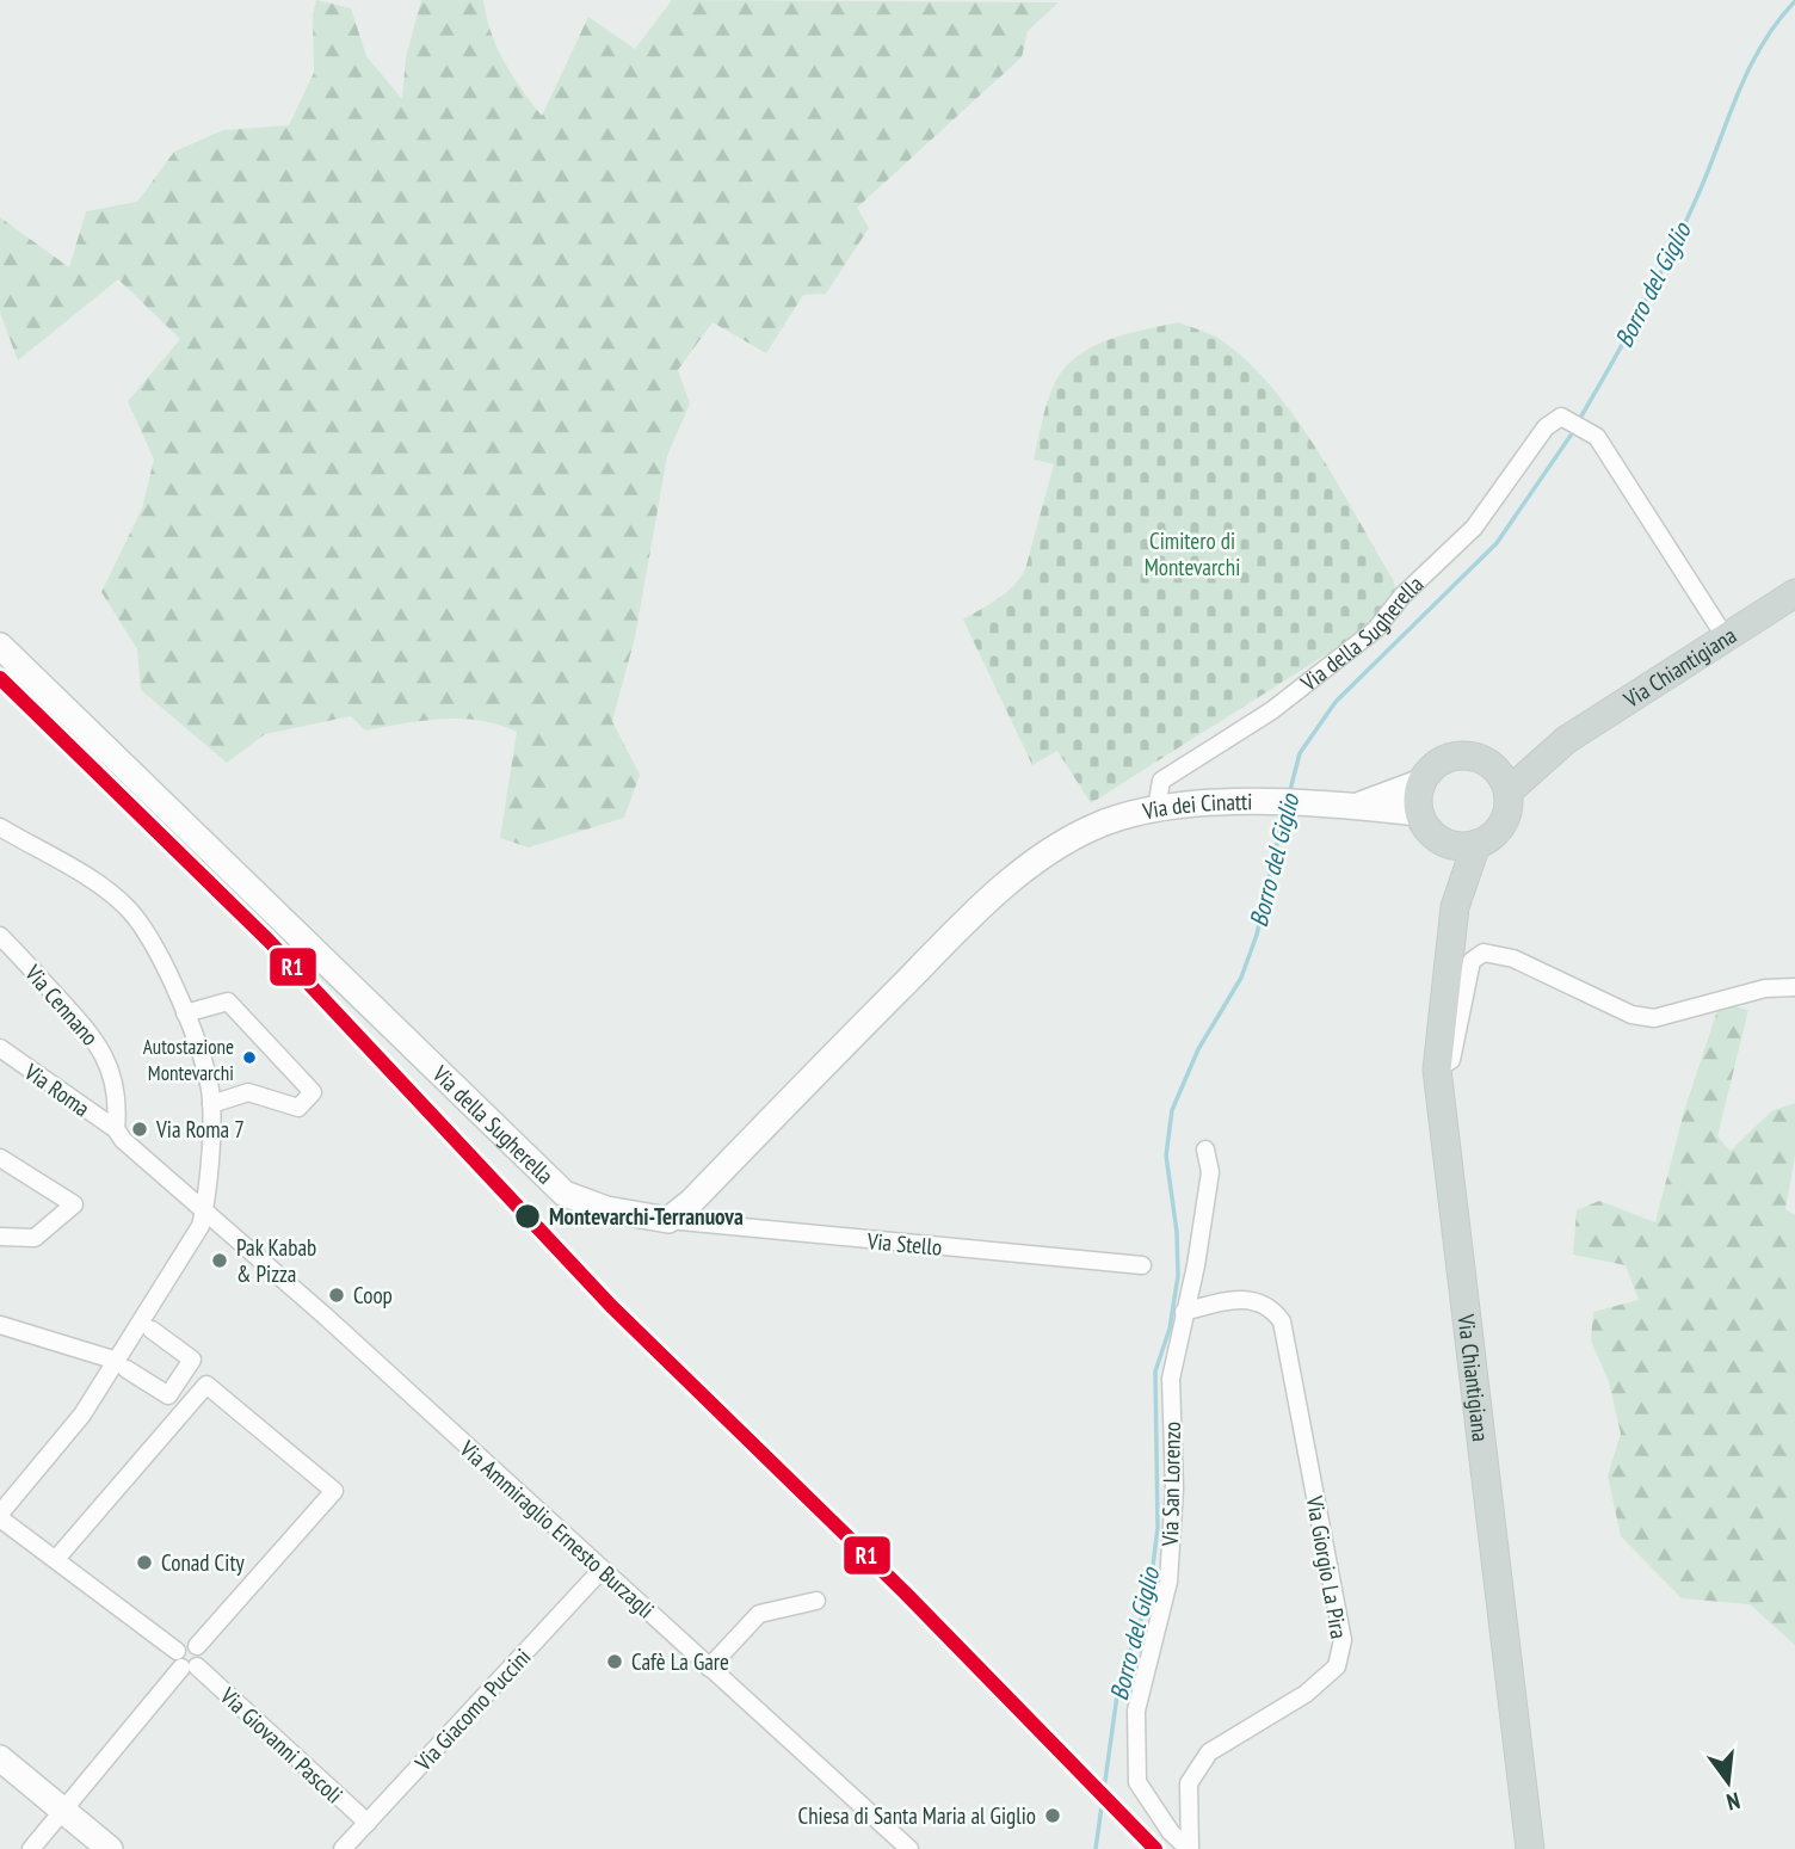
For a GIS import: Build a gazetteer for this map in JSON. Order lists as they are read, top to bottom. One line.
{"streets":{"main road":["Via Chiantigiana"],"street":["Via della Sugherella","Via dei Cinatti","Via Cennano","Via Roma","Via Stello","Via San Lorenzo","Via Ammiraglio Ernesto Burzagli","Via Giorgio La Pira","Via Giacomo Puccini","Via Giovanni Pascoli"]},"crossings":[["Via della Sugherella","Via Chiantigiana"],["Via della Sugherella","Via dei Cinatti"],["Via della Sugherella","Via Stello"],["Via Chiantigiana","Via dei Cinatti"],["Via dei Cinatti","Via Stello"],["Via Cennano","Via Roma"],["Via Roma","Via Ammiraglio Ernesto Burzagli"],["Via San Lorenzo","Via Giorgio La Pira"],["Via Ammiraglio Ernesto Burzagli","Via Giacomo Puccini"],["Via Giacomo Puccini","Via Giovanni Pascoli"]],"water":["Borro del Giglio"],"parks":["Cimitero di Montevarchi"],"places":["Autostazione Montevarchi","Via Roma 7","Montevarchi-Terranuova","Pak Kabab & Pizza","Coop","Conad City","Cafè La Gare","Chiesa di Santa Maria al Giglio"],"lines":["transit line R1"],"north":"bottom"}
